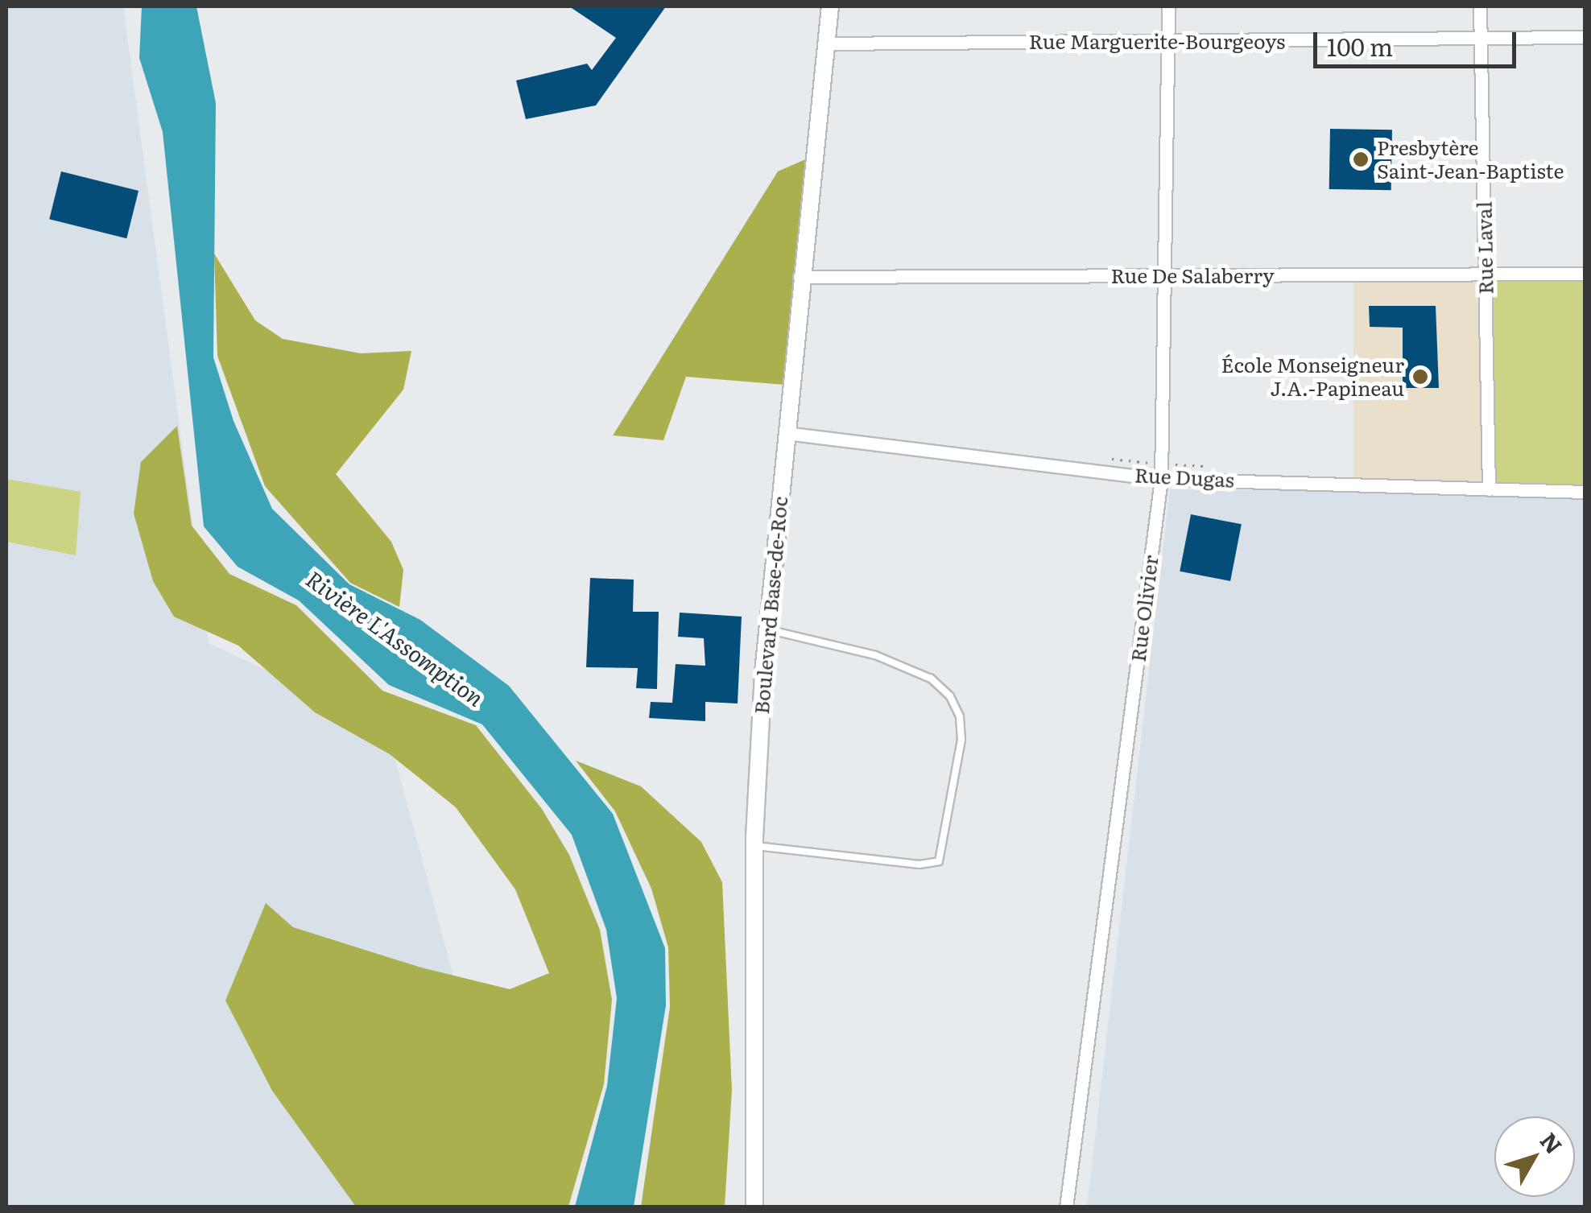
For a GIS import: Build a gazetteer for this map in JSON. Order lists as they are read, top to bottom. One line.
{"streets":{"street":["Rue Marguerite-Bourgeoys","Rue Laval","Rue De Salaberry","Rue Dugas","Boulevard Base-de-Roc","Rue Olivier"]},"crossings":[["Rue Marguerite-Bourgeoys","Rue Laval"],["Rue Marguerite-Bourgeoys","Boulevard Base-de-Roc"],["Rue Marguerite-Bourgeoys","Rue Olivier"],["Rue Laval","Rue De Salaberry"],["Rue Laval","Rue Dugas"],["Rue De Salaberry","Boulevard Base-de-Roc"],["Rue De Salaberry","Rue Olivier"],["Rue Dugas","Boulevard Base-de-Roc"],["Rue Dugas","Rue Olivier"]],"water":["Rivière L'Assomption"],"places":["Presbytère Saint-Jean-Baptiste","École Monseigneur J.A.-Papineau"],"scale_bar":"100 m","north":"top right"}
